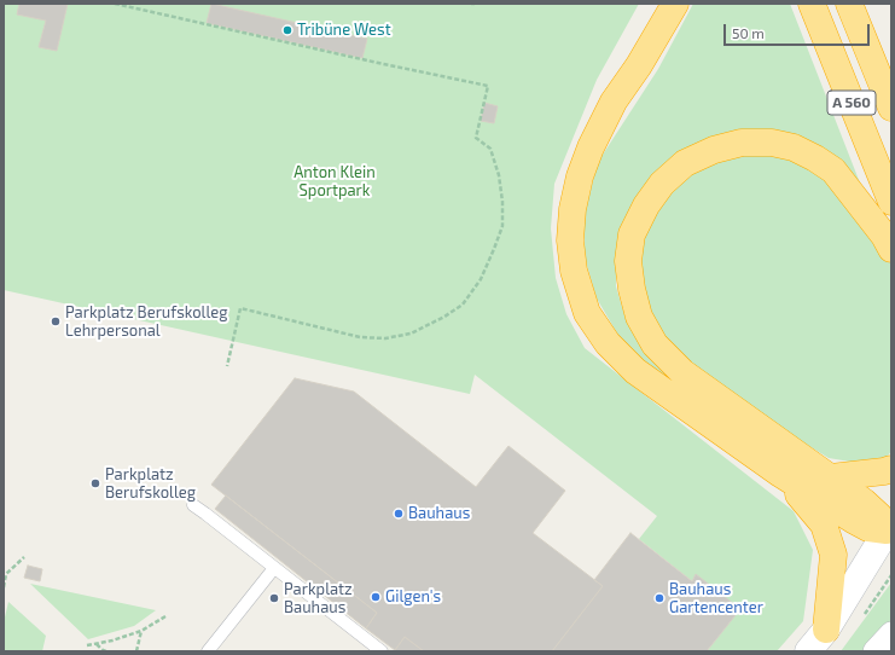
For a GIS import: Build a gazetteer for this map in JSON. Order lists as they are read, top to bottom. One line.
{"streets":{"highway":["A 560"]},"parks":["Anton Klein Sportpark"],"places":["Tribüne West","Parkplatz Berufskolleg Lehrpersonal","Parkplatz Berufskolleg","Bauhaus","Gilgen's","Parkplatz Bauhaus","Bauhaus Gartencenter"],"scale_bar":"50 m"}
